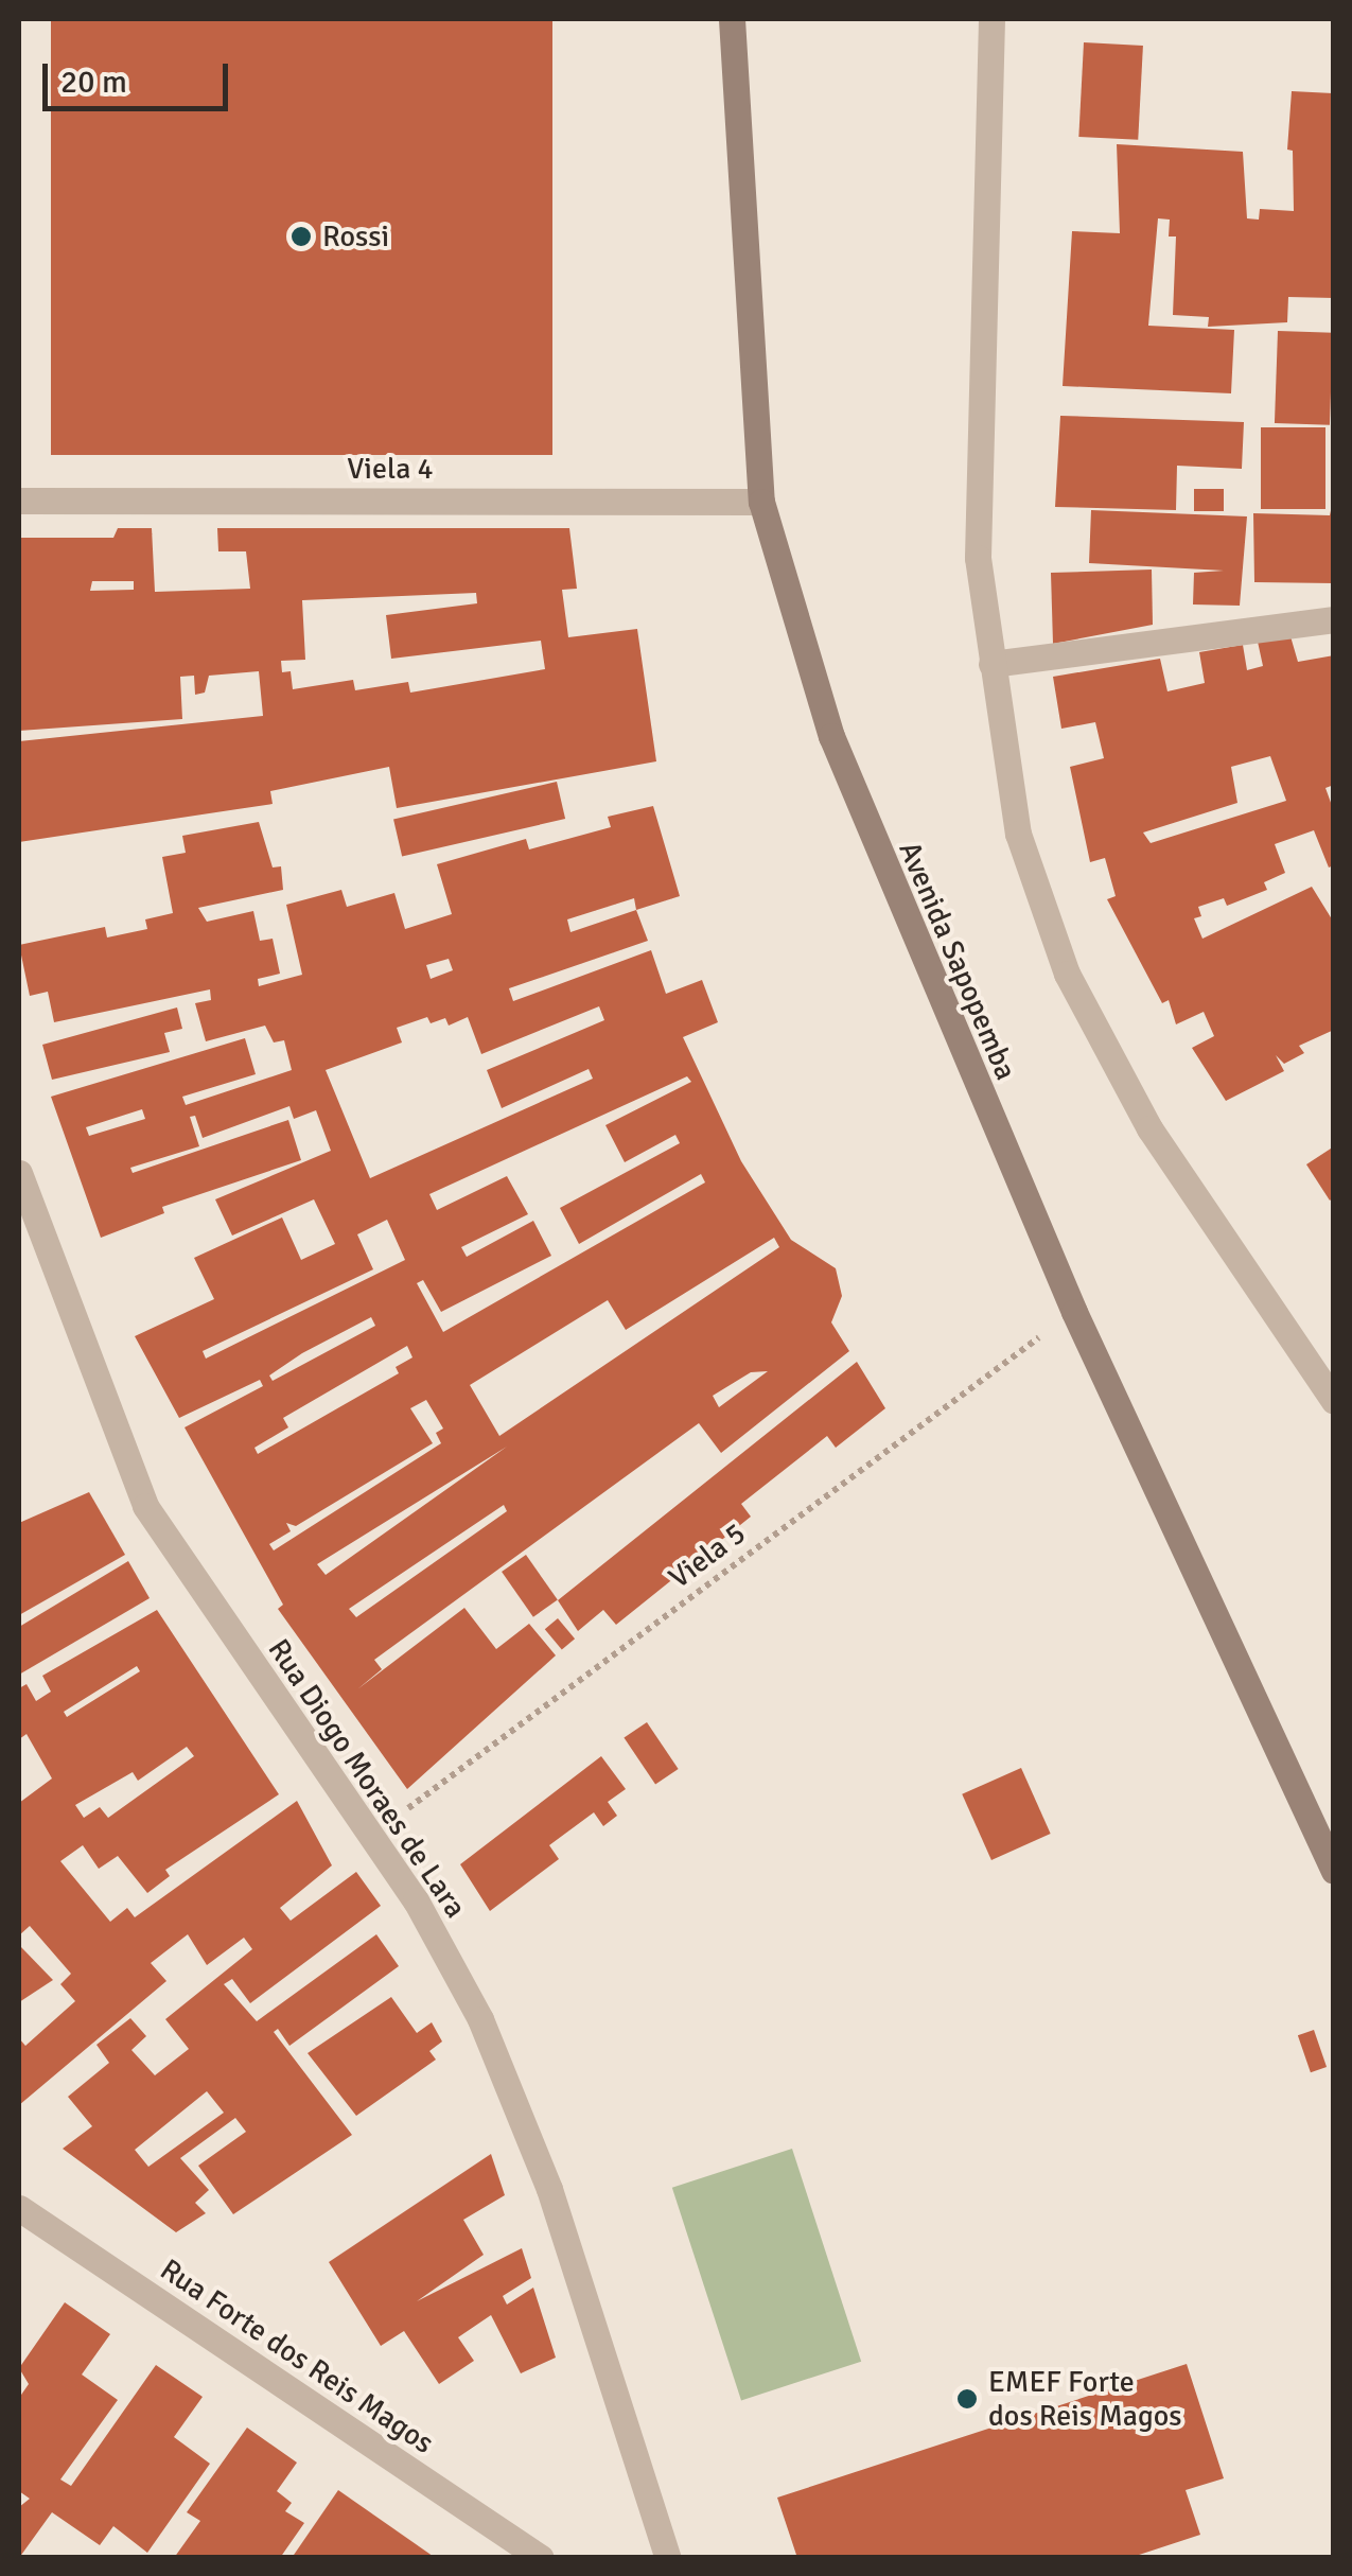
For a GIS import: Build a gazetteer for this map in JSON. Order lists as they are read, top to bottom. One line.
{"streets":{"main road":["Avenida Sapopemba"],"street":["Viela 4","Rua Diogo Moraes de Lara","Rua Forte dos Reis Magos"],"path":["Viela 5"]},"crossings":[["Viela 4","Avenida Sapopemba"],["Avenida Sapopemba","Viela 5"],["Viela 5","Rua Diogo Moraes de Lara"]],"places":["Rossi","EMEF Forte dos Reis Magos"],"scale_bar":"20 m"}
